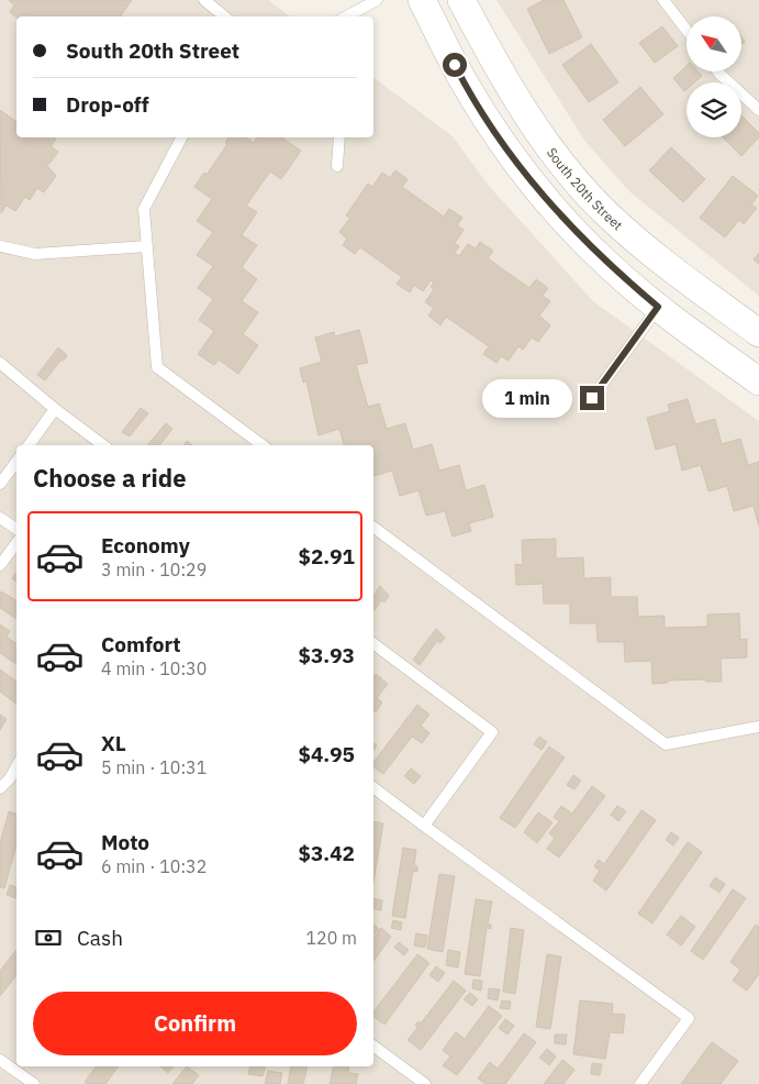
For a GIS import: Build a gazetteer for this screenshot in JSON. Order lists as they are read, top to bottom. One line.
{"streets":{"street":["South 20th Street"]},"north":"top left","page":{"banner":["South 20th Street","Drop-off"],"bubble":"1 min","heading":"Choose a ride","list":[{"name":"Economy","note":"3 min · 10:29","value":"$2.91"},{"name":"Comfort","note":"4 min · 10:30","value":"$3.93"},{"name":"XL","note":"5 min · 10:31","value":"$4.95"},{"name":"Moto","note":"6 min · 10:32","value":"$3.42"}],"pay":["Cash","120 m"],"buttons":"Confirm"}}
